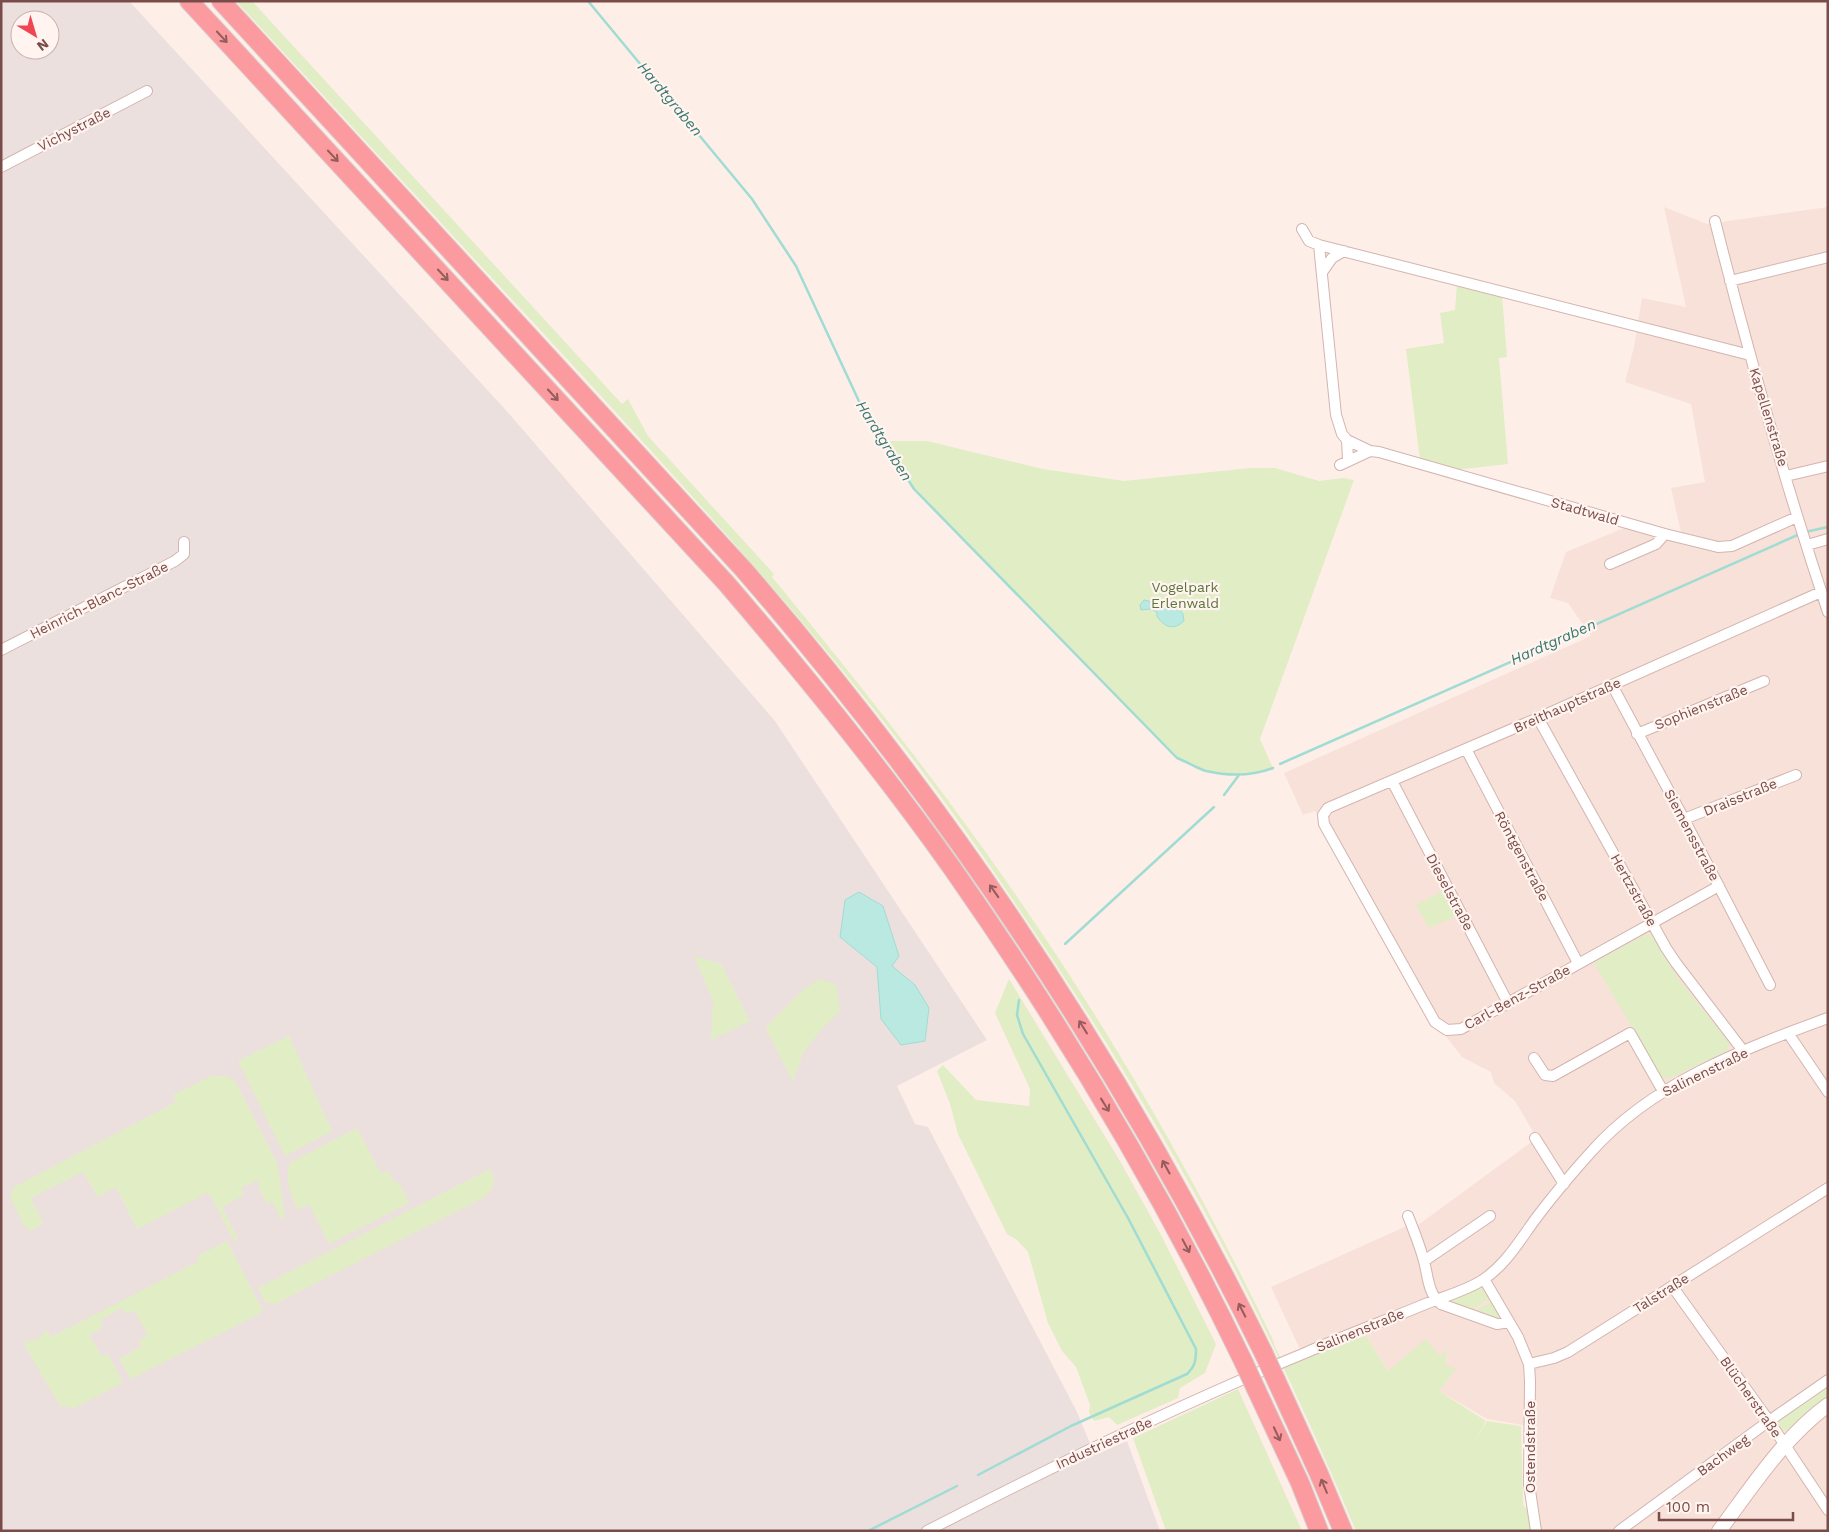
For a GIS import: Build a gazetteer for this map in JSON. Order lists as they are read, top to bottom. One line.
{"streets":{"street":["Vichystraße","Kapellenstraße","Stadtwald","Heinrich-Blanc-Straße","Breithauptstraße","Sophienstraße","Draisstraße","Siemensstraße","Röntgenstraße","Hertzstraße","Dieselstraße","Carl-Benz-Straße","Salinenstraße","Talstraße","Blücherstraße","Industriestraße","Ostendstraße","Bachweg"]},"crossings":[["Kapellenstraße","Stadtwald"],["Kapellenstraße","Breithauptstraße"],["Breithauptstraße","Siemensstraße"],["Breithauptstraße","Röntgenstraße"],["Breithauptstraße","Hertzstraße"],["Breithauptstraße","Dieselstraße"],["Breithauptstraße","Carl-Benz-Straße"],["Sophienstraße","Siemensstraße"],["Draisstraße","Siemensstraße"],["Siemensstraße","Carl-Benz-Straße"],["Röntgenstraße","Carl-Benz-Straße"],["Hertzstraße","Carl-Benz-Straße"],["Hertzstraße","Salinenstraße"],["Dieselstraße","Carl-Benz-Straße"],["Salinenstraße","Industriestraße"],["Talstraße","Blücherstraße"],["Talstraße","Ostendstraße"],["Blücherstraße","Bachweg"]],"water":["Hardtgraben"],"parks":["Vogelpark Erlenwald"],"scale_bar":"100 m","north":"bottom right"}
